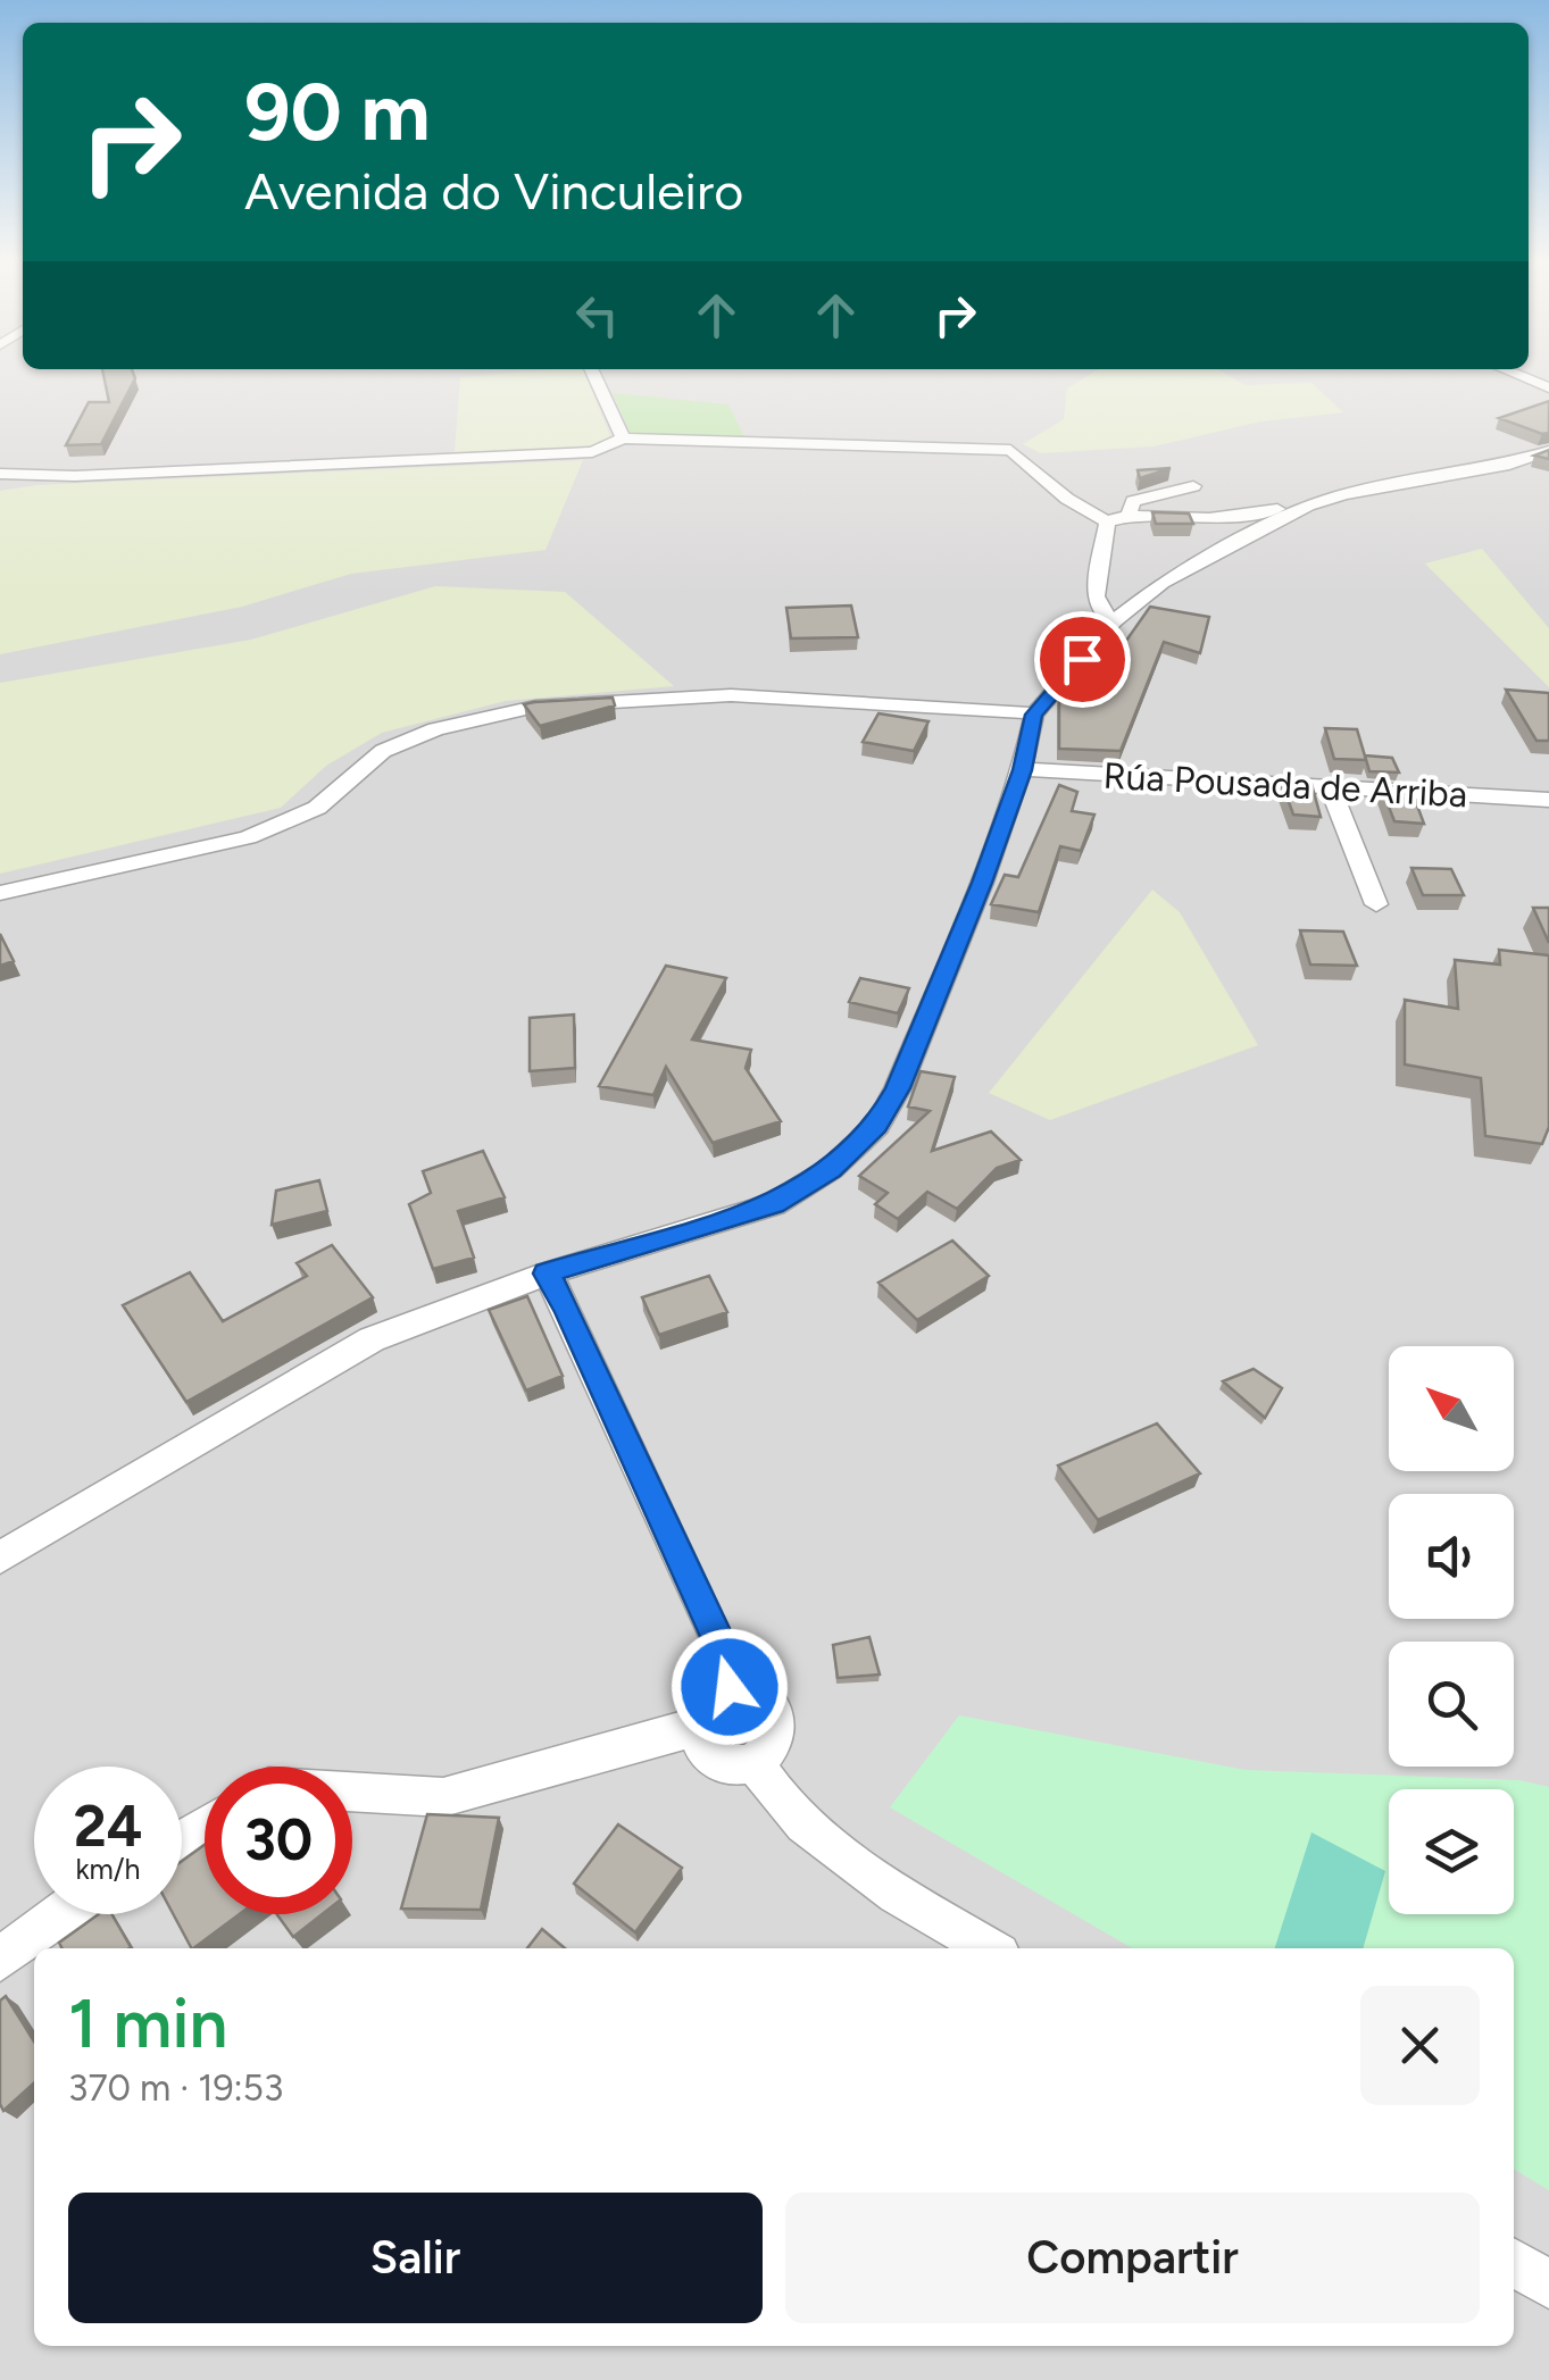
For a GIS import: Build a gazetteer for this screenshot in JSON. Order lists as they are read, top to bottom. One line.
{"streets":{"street":["Rúa Pousada de Arriba"]},"north":"top left","page":{"turn":["90 m","Avenida do Vinculeiro"],"speed":"24 km/h","limit":"30","heading":["1 min","370 m · 19:53"],"buttons":["Salir","Compartir"]}}
